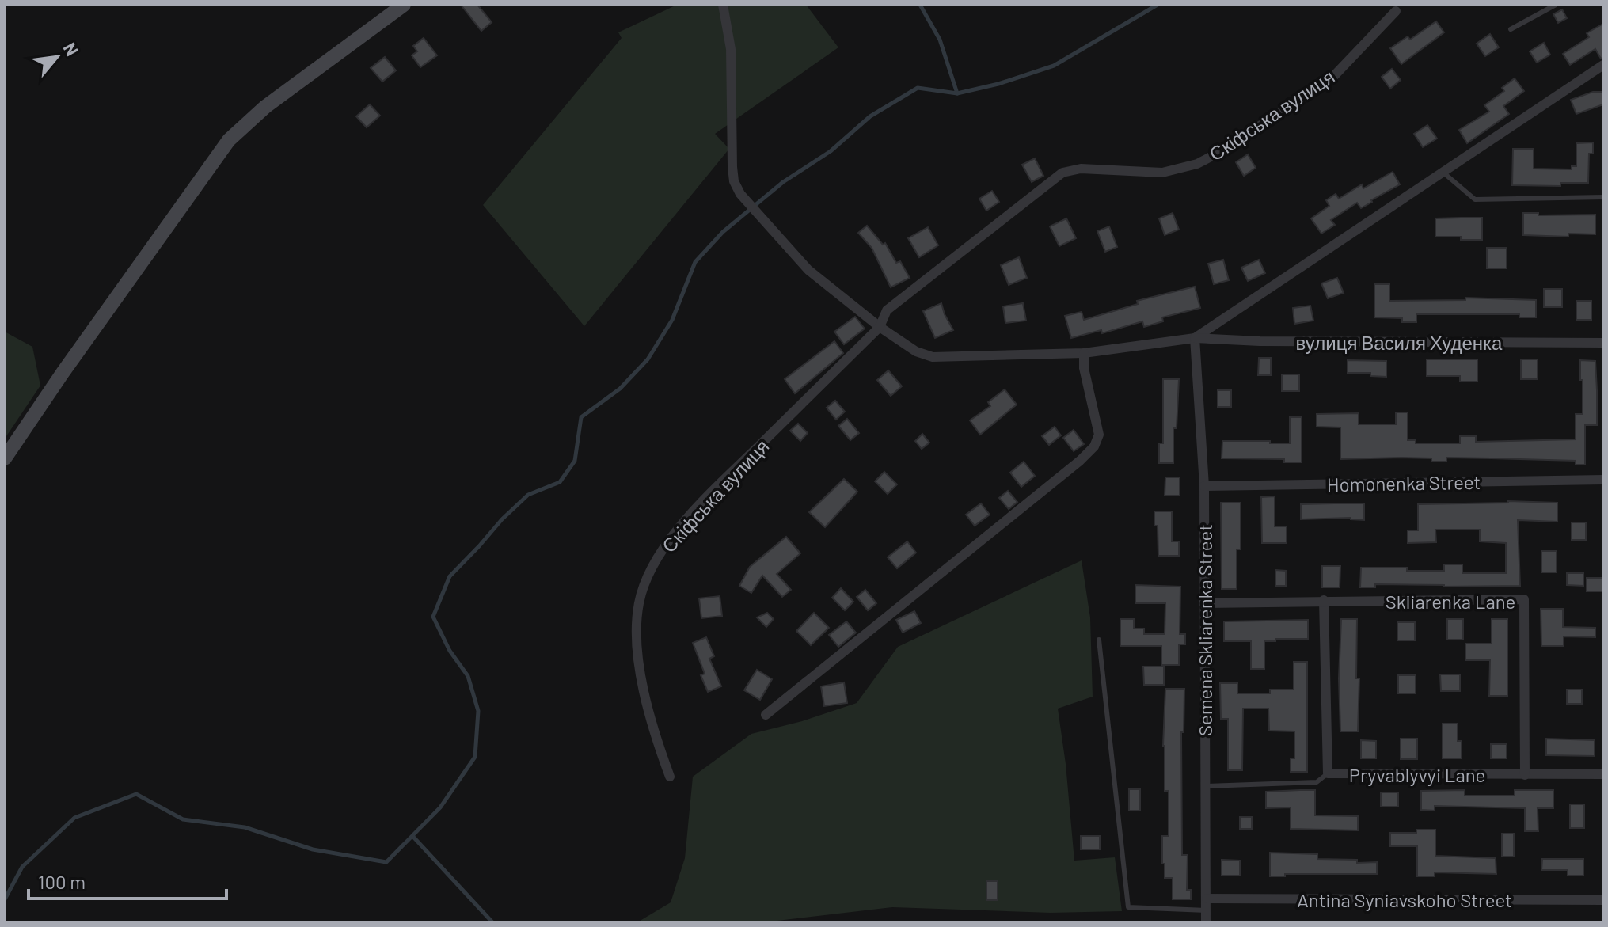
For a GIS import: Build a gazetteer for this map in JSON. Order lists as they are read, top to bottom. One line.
{"streets":{"street":["Скіфська вулиця","вулиця Василя Худенка","Homonenka Street","Skliarenka Lane","Semena Skliarenka Street","Pryvablyvyi Lane","Antina Syniavskoho Street"]},"crossings":[["вулиця Василя Худенка","Semena Skliarenka Street"],["Homonenka Street","Semena Skliarenka Street"],["Skliarenka Lane","Semena Skliarenka Street"],["Skliarenka Lane","Pryvablyvyi Lane"],["Semena Skliarenka Street","Antina Syniavskoho Street"]],"scale_bar":"100 m","north":"top right"}
